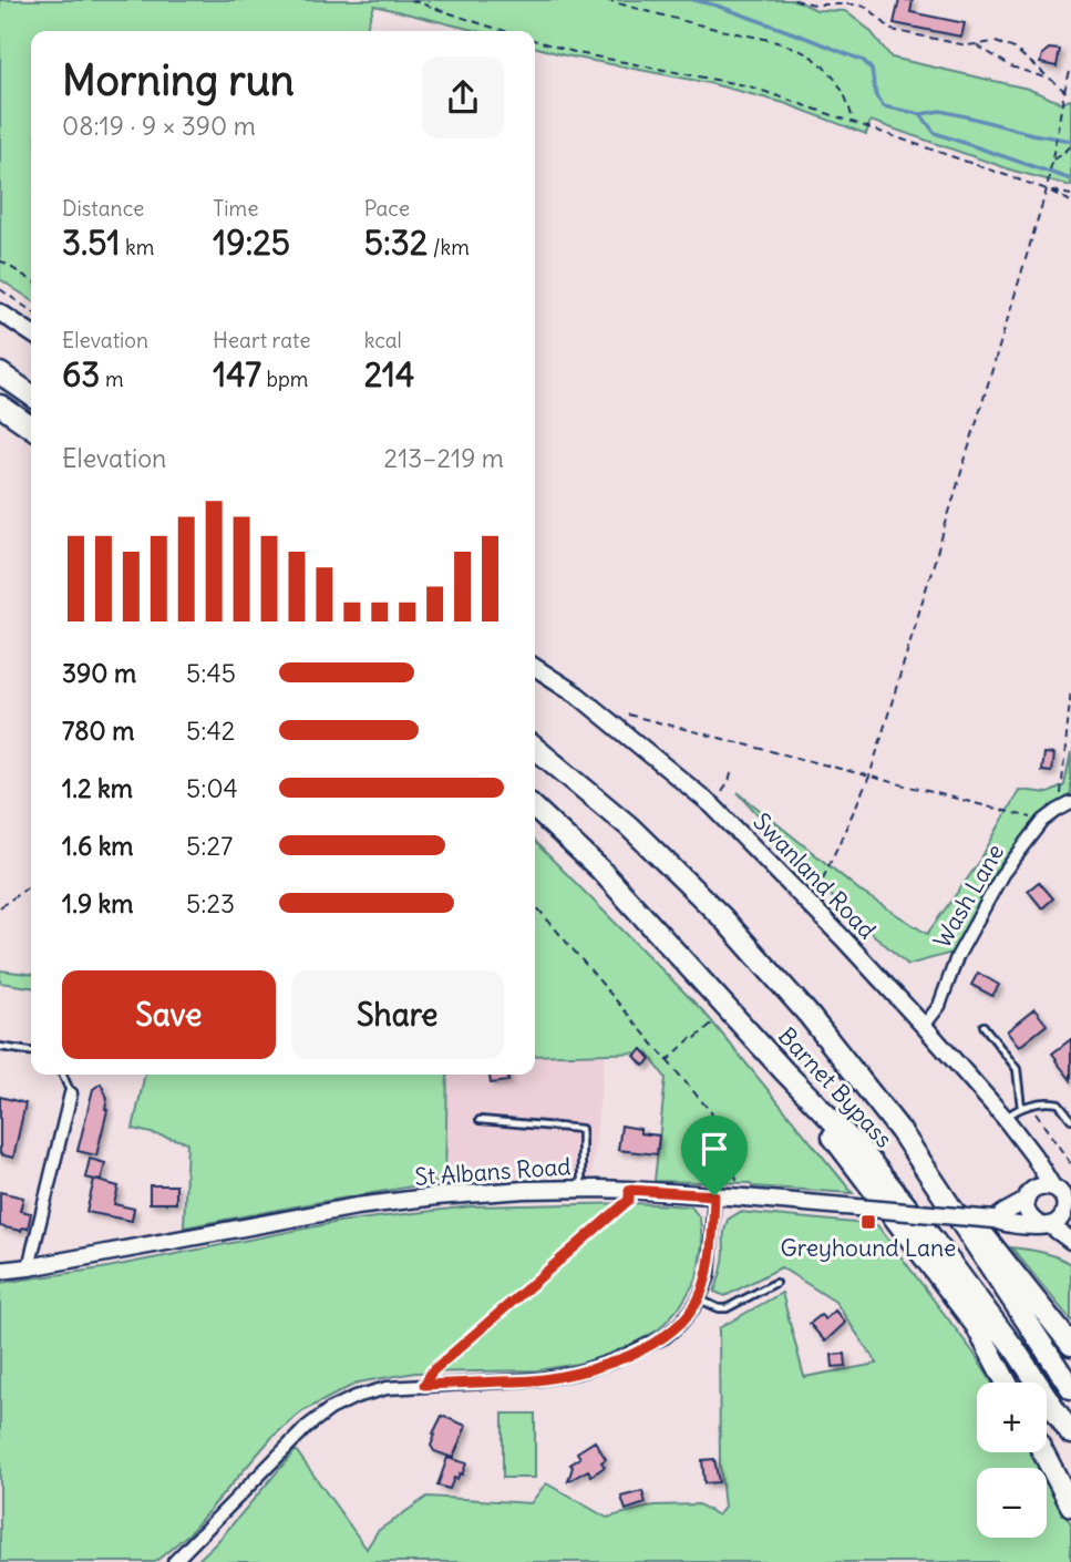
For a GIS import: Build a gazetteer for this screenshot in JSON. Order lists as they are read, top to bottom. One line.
{"streets":{"highway":["Barnet Bypass"],"street":["Swanland Road","Wash Lane","St Albans Road"]},"crossings":[["Swanland Road","Wash Lane"],["Swanland Road","St Albans Road"]],"places":{"transit":["Greyhound Lane"]},"page":{"heading":["Morning run","08:19 · 9 × 390 m"],"stats":[["Distance","3.51 km"],["Time","19:25"],["Pace","5:32 /km"],["Elevation","63 m"],["Heart rate","147 bpm"],["kcal","214"]],"chart":["Elevation","213–219 m"],"list":[{"name":"390 m","note":"5:45"},{"name":"780 m","note":"5:42"},{"name":"1.2 km","note":"5:04"},{"name":"1.6 km","note":"5:27"},{"name":"1.9 km","note":"5:23"}],"buttons":["Save","Share"],"map_buttons":["+","−"]}}
